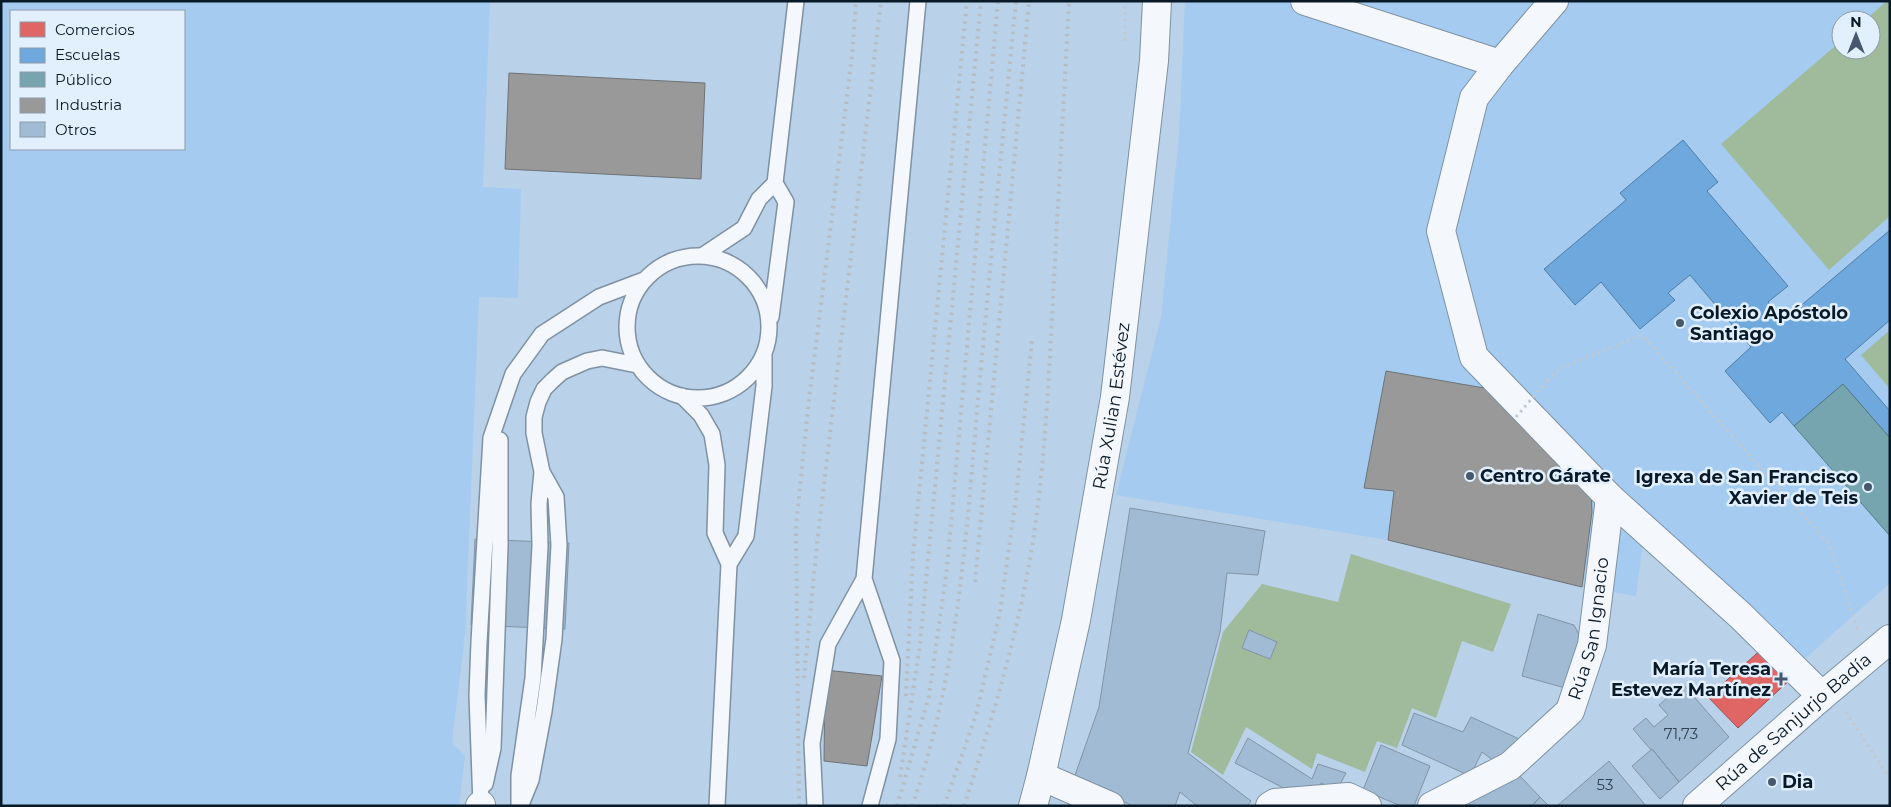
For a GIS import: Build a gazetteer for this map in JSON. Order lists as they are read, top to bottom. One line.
{"streets":{"street":["Rúa Xulian Estévez","Rúa San Ignacio","Rúa de Sanjurjo Badía"]},"places":{"other":["Colexio Apóstolo Santiago","Centro Gárate","Igrexa de San Francisco Xavier de Teis","Dia"],"health":["María Teresa Estevez Martínez"]},"house_numbers":["71,73","53"],"legend":["Comercios","Escuelas","Público","Industria","Otros"],"north":"top"}
